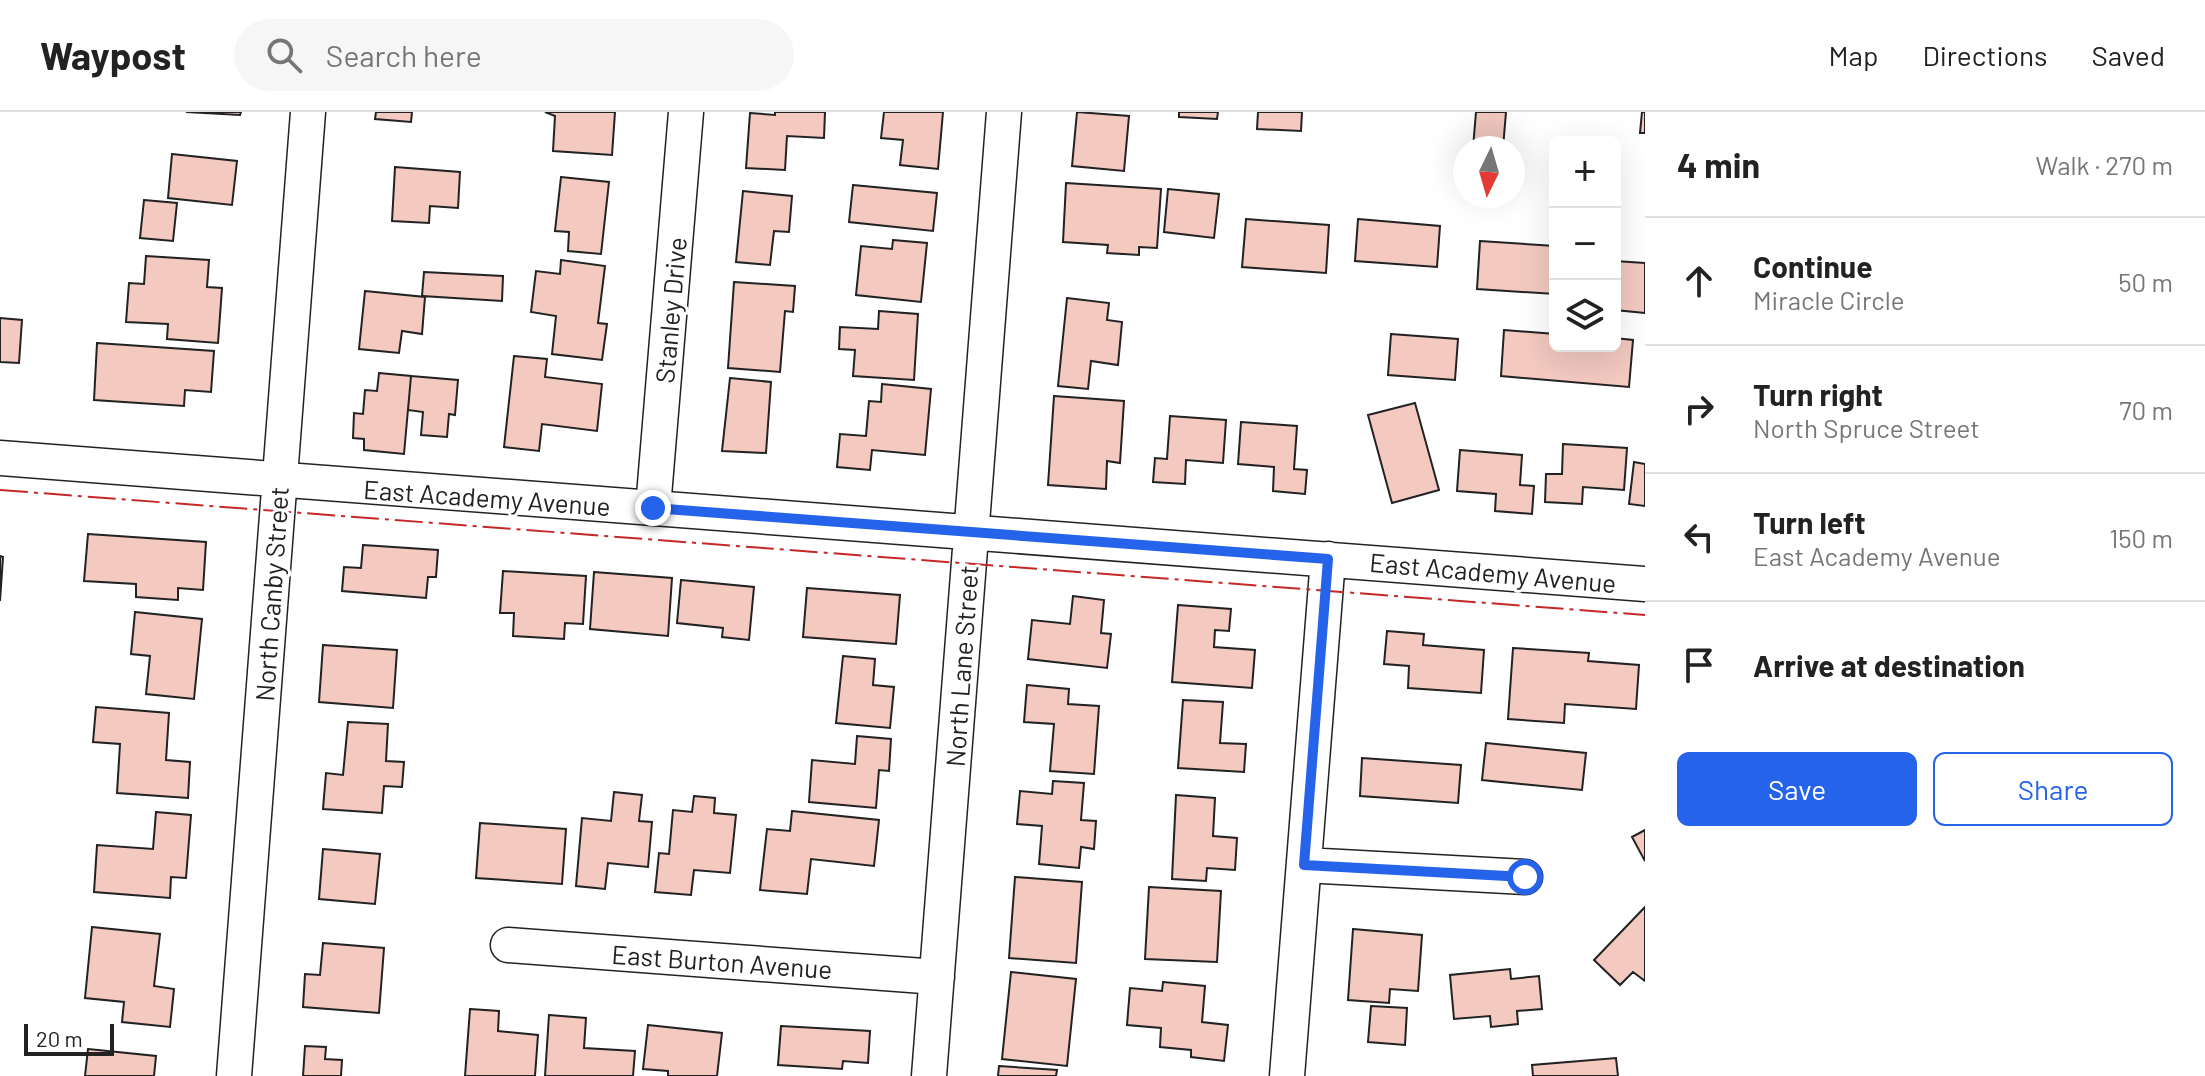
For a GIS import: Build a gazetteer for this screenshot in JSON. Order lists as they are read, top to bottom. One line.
{"streets":{"street":["Stanley Drive","East Academy Avenue","North Canby Street","North Lane Street","East Burton Avenue"]},"crossings":[["Stanley Drive","East Academy Avenue"],["East Academy Avenue","North Canby Street"],["East Academy Avenue","North Lane Street"],["North Lane Street","East Burton Avenue"]],"scale_bar":"20 m","north":"bottom","page":{"header":"Waypost","search":"Search here","nav":["Map","Directions","Saved"],"heading":["4 min","Walk · 270 m"],"map_buttons":["+","−"],"list":[["Continue","Miracle Circle","50 m"],["Turn right","North Spruce Street","70 m"],["Turn left","East Academy Avenue","150 m"],"Arrive at destination"],"buttons":["Save","Share"],"scale":"20 m"}}
